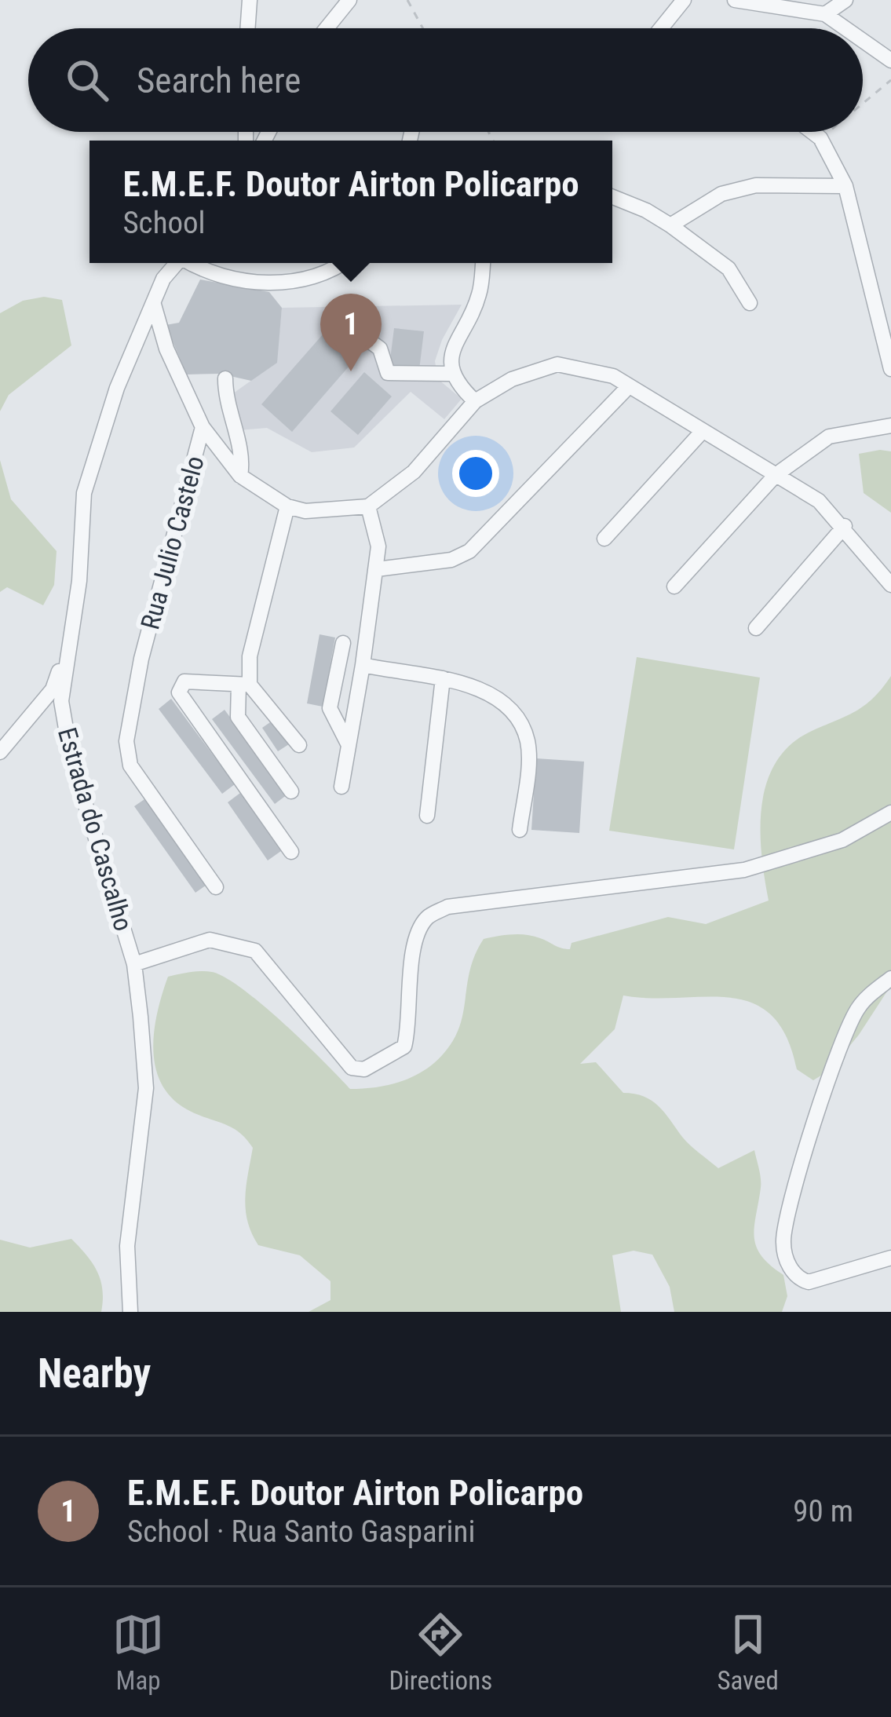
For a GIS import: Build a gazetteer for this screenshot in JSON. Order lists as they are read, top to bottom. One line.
{"streets":{"street":["Rua Julio Castelo","Estrada do Cascalho"]},"page":{"search":"Search here","popup":["E.M.E.F. Doutor Airton Policarpo","School"],"pins":"1","heading":"Nearby","list":[{"mark":"1","name":"E.M.E.F. Doutor Airton Policarpo","note":"School · Rua Santo Gasparini","value":"90 m"}],"nav":["Map","Directions","Saved"]}}
